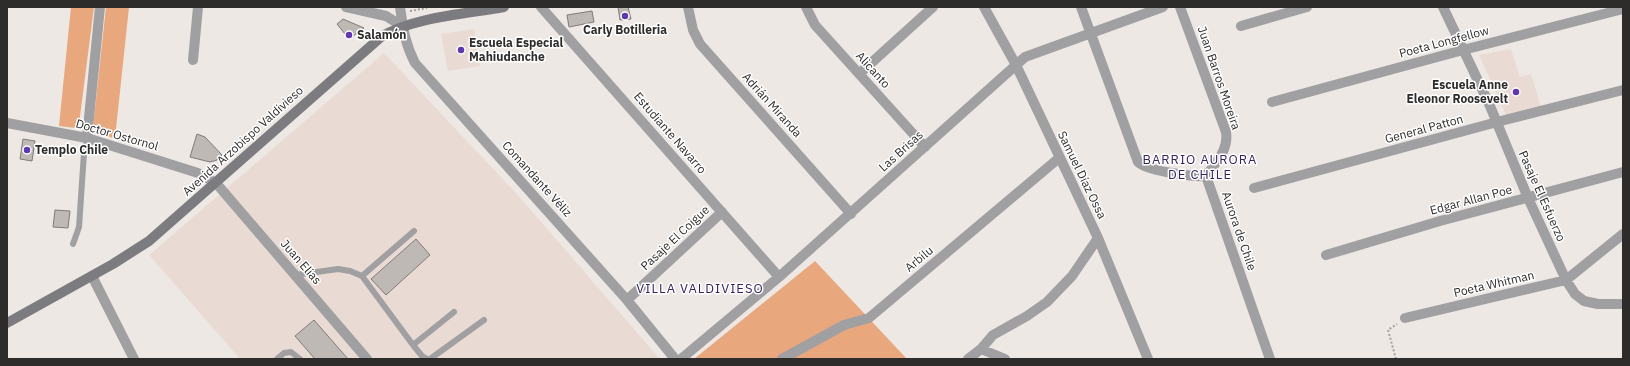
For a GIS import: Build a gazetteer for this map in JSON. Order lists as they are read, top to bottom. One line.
{"streets":{"street":["Poeta Longfellow","Alicanto","Juan Barros Moreira","Adrián Miranda","General Patton","Estudiante Navarro","Doctor Ostornol","Avenida Arzobispo Valdivieso","Las Brisas","Samuel Díaz Ossa","Comandante Véliz","Pasaje El Esfuerzo","Edgar Allan Poe","Aurora de Chile","Pasaje El Coigue","Arbilu","Juan Elias","Poeta Whitman"]},"crossings":[["Poeta Longfellow","Pasaje El Esfuerzo"],["Alicanto","Las Brisas"],["Juan Barros Moreira","Aurora de Chile"],["Adrián Miranda","Las Brisas"],["General Patton","Pasaje El Esfuerzo"],["Estudiante Navarro","Las Brisas"],["Estudiante Navarro","Pasaje El Coigue"],["Doctor Ostornol","Avenida Arzobispo Valdivieso"],["Doctor Ostornol","Juan Elias"],["Avenida Arzobispo Valdivieso","Comandante Véliz"],["Avenida Arzobispo Valdivieso","Juan Elias"],["Las Brisas","Samuel Díaz Ossa"],["Samuel Díaz Ossa","Arbilu"],["Comandante Véliz","Pasaje El Coigue"],["Pasaje El Esfuerzo","Edgar Allan Poe"],["Pasaje El Esfuerzo","Poeta Whitman"]],"districts":["BARRIO AURORA DE CHILE","VILLA VALDIVIESO"],"places":["Carly Botilleria","Salamón","Escuela Especial Mahiudanche","Escuela Anne Eleonor Roosevelt","Templo Chile"]}
